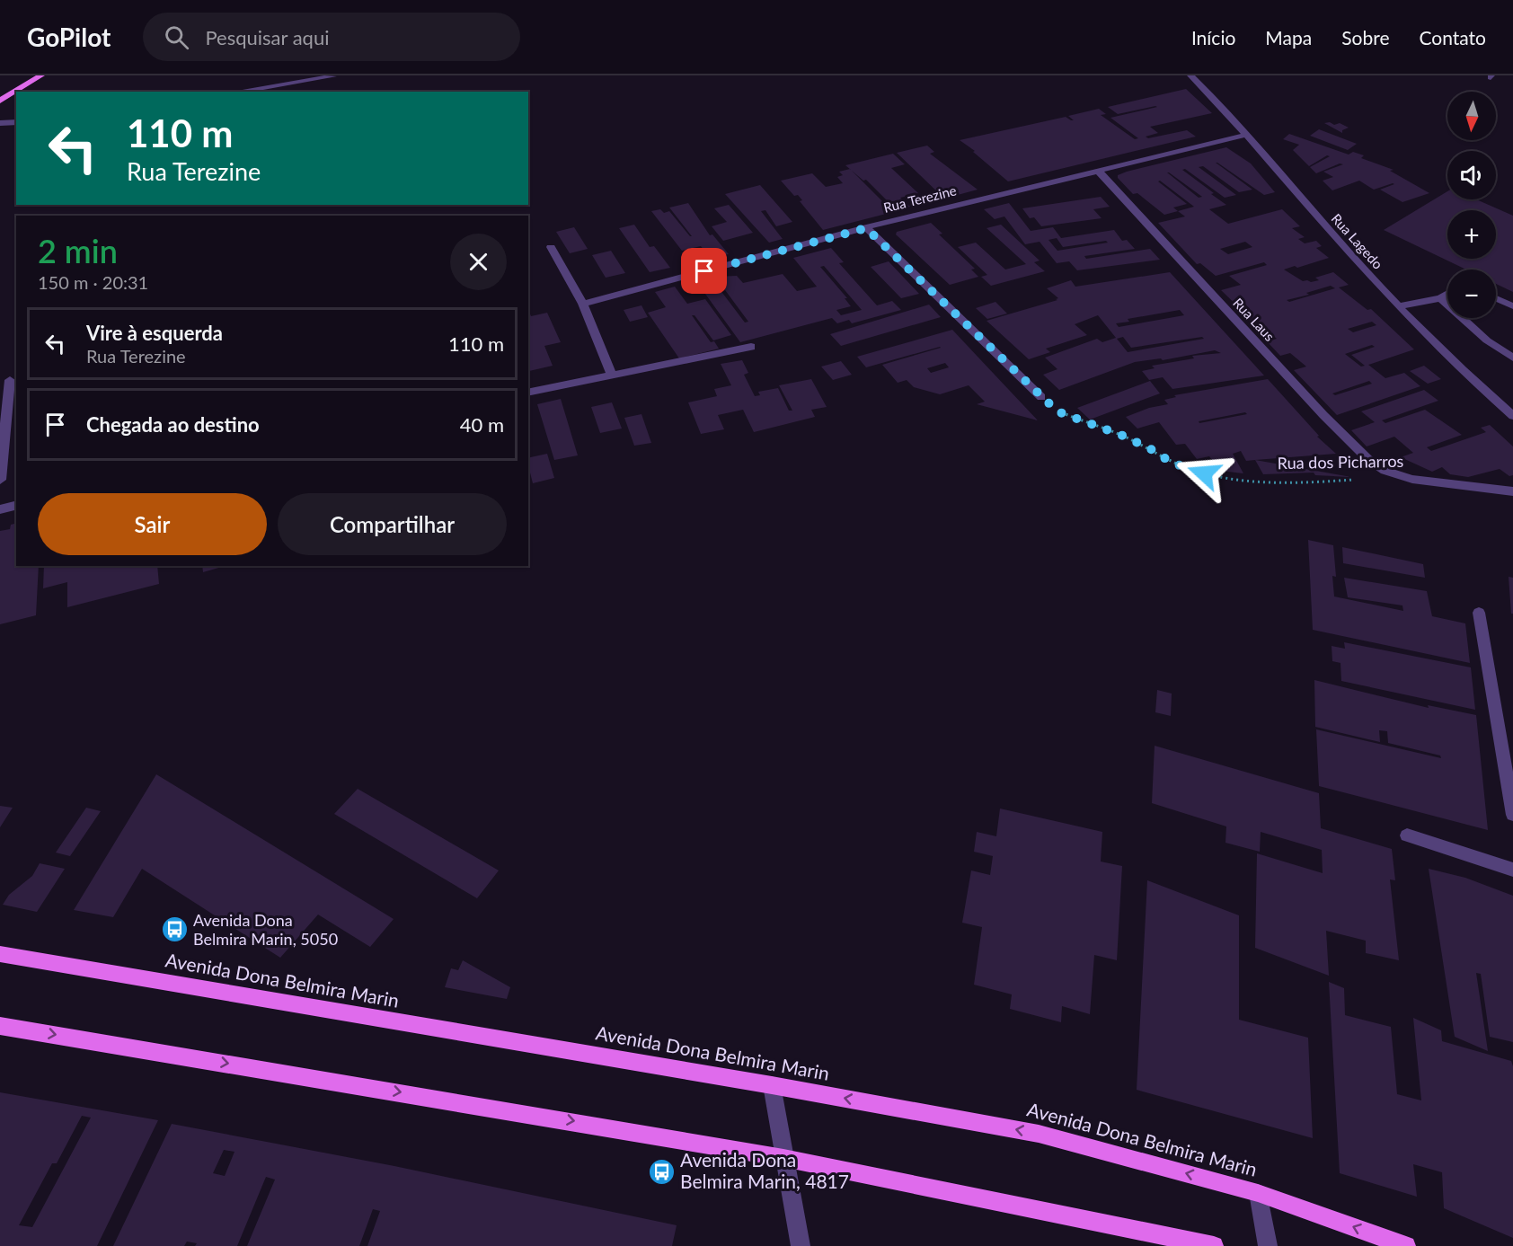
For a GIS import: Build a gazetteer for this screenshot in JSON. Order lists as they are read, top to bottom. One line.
{"streets":{"main road":["Avenida Dona Belmira Marin"],"street":["Rua Terezine","Rua Lagedo","Rua Laus","Rua dos Picharros"]},"crossings":[["Rua Terezine","Rua Lagedo"],["Rua Terezine","Rua Laus"],["Rua Laus","Rua dos Picharros"]],"places":{"bus stop":["Avenida Dona Belmira Marin, 5050","Avenida Dona Belmira Marin, 4817"]},"north":"bottom","page":{"header":"GoPilot","search":"Pesquisar aqui","nav":["Início","Mapa","Sobre","Contato"],"map_buttons":["+","−"],"turn":["110 m","Rua Terezine"],"heading":["2 min","150 m · 20:31"],"list":[{"name":"Vire à esquerda","note":"Rua Terezine","value":"110 m"},{"name":"Chegada ao destino","value":"40 m"}],"buttons":["Sair","Compartilhar"]}}
